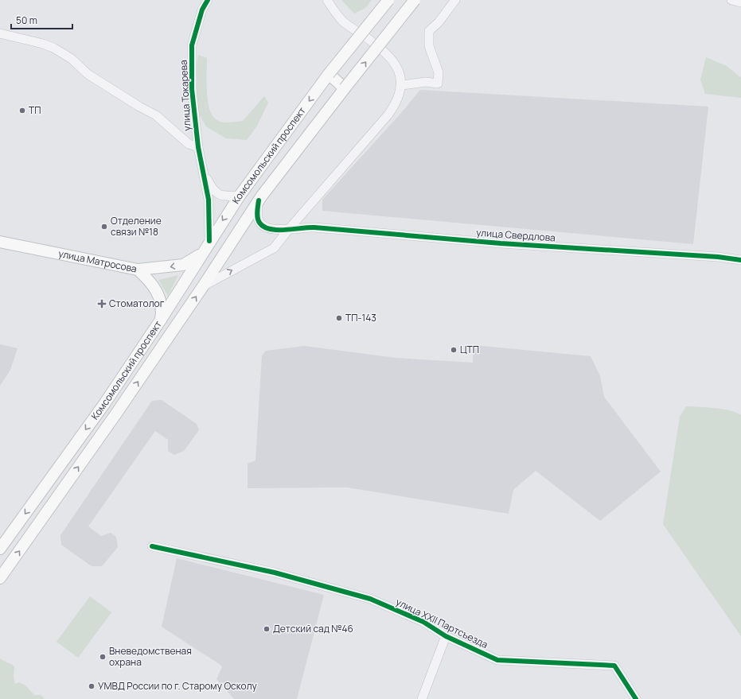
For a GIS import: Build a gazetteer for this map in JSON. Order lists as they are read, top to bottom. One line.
{"streets":{"main road":["Комсомольский проспект","улица Матросова"],"street":["улица Токарева","улица Свердлова","улица XXII Партсъезда"]},"crossings":[["улица Токарева","Комсомольский проспект"],["Комсомольский проспект","улица Свердлова"],["Комсомольский проспект","улица Матросова"]],"places":{"other":["ТП","Отделение связи №18","ТП-143","ЦТП","Детский сад №46","Вневедомственая охрана","УМВД России по г. Старому Осколу"],"health":["Стоматолог"]},"scale_bar":"50 m"}
